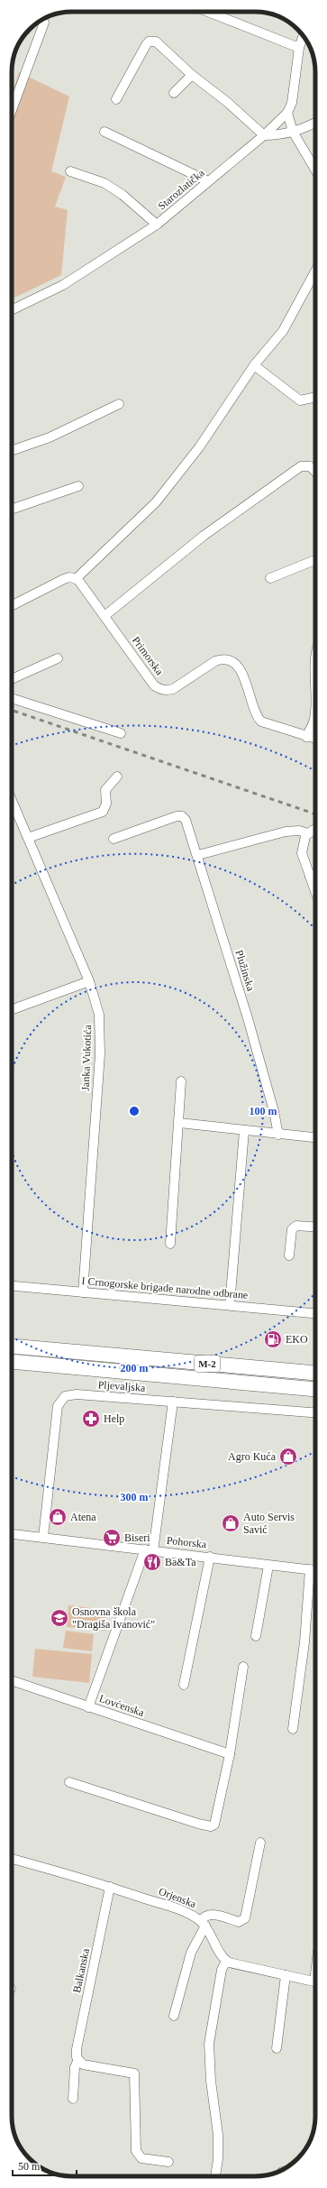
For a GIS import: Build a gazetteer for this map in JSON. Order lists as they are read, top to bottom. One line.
{"streets":{"main road":["M-2"],"street":["Starozlatička","Primorska","Plužinska","Janka Vukotića","I Crnogorske brigade narodne odbrane","Pljevaljska","Pohorska","Lovćenska","Orjenska","Balkanska"]},"crossings":[["Janka Vukotića","I Crnogorske brigade narodne odbrane"],["Pljevaljska","Pohorska"],["Orjenska","Balkanska"]],"places":{"fuel station":["EKO"],"pharmacy":["Help"],"shop":["Agro Kuća","Atena","Auto Servis Savić"],"supermarket":["Biseri"],"restaurant":["Ba&Ta"],"school or university":["Osnovna škola \"Dragiša Ivanović\""]},"scale_bar":"50 m","rings":["100 m","200 m","300 m"]}
